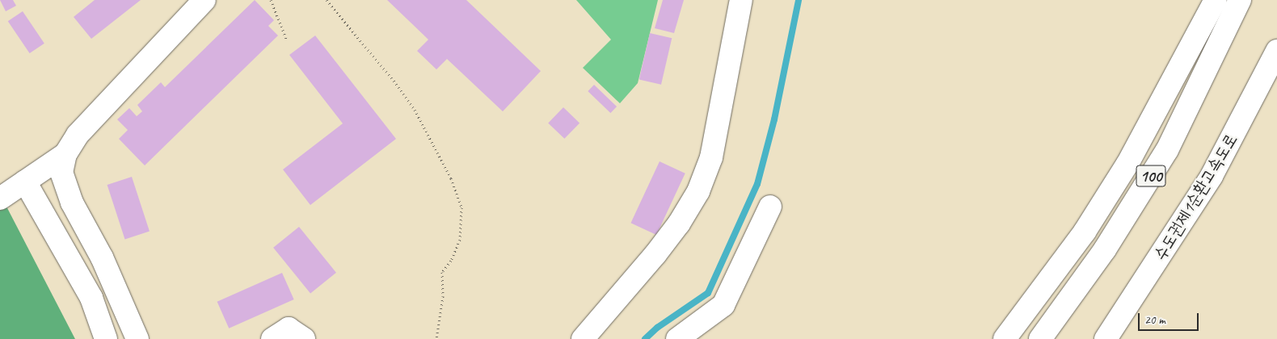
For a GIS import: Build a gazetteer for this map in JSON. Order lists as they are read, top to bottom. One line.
{"streets":{"main road":["100","수도권제1순환고속도로"]},"scale_bar":"20 m"}
